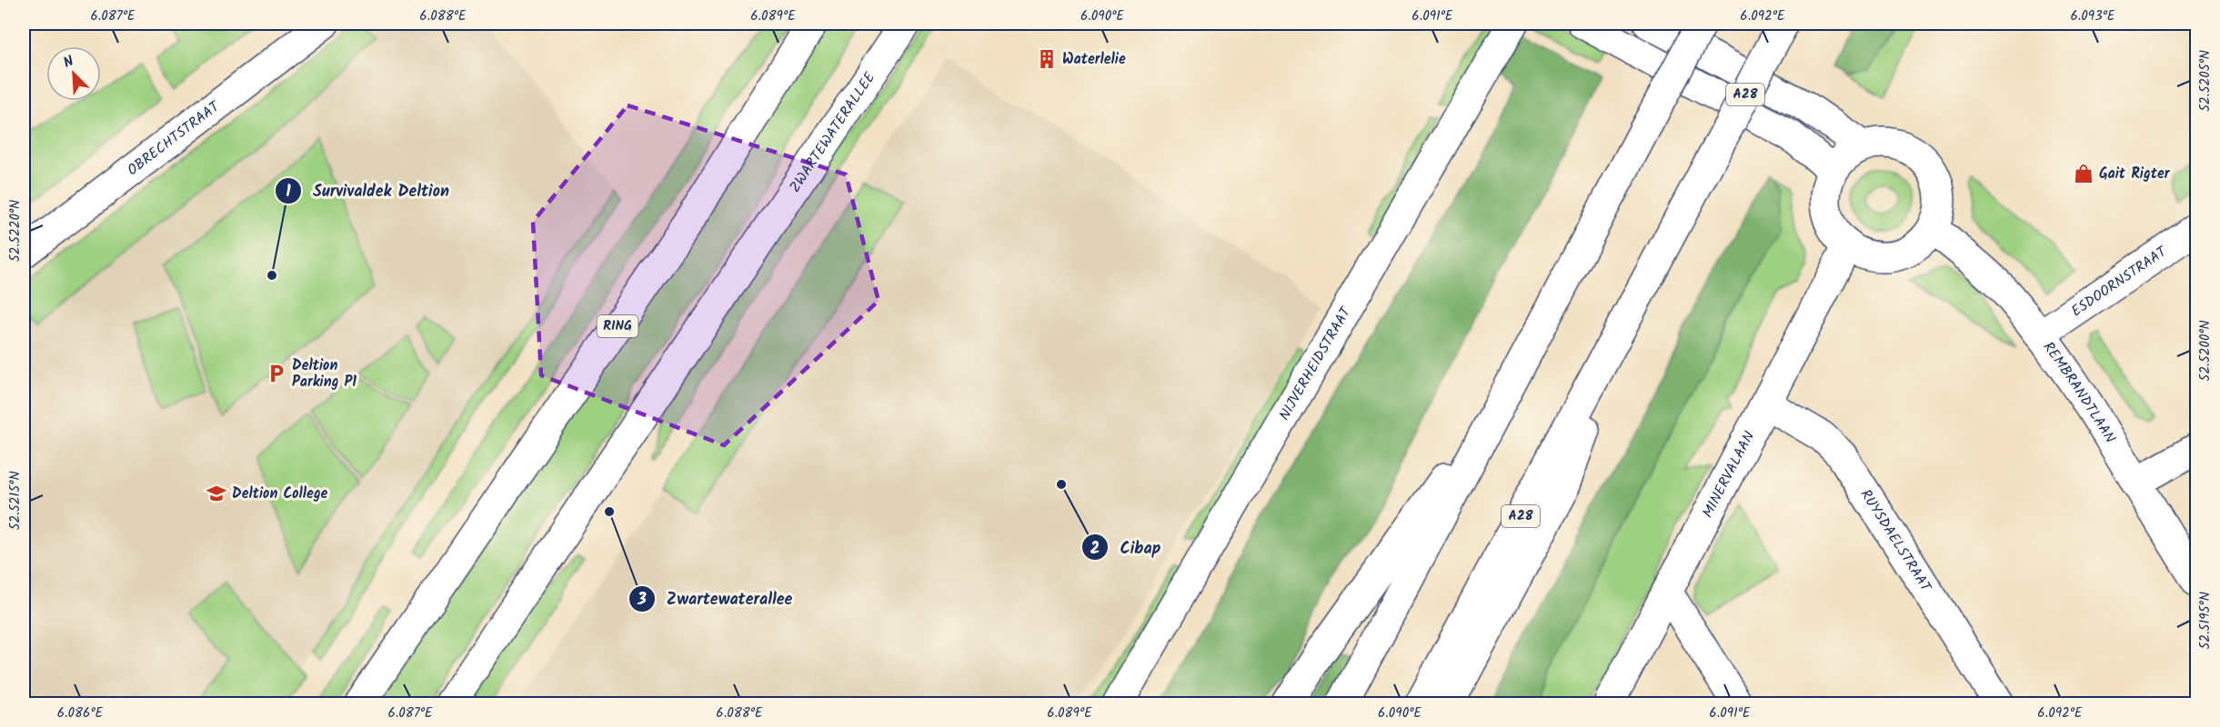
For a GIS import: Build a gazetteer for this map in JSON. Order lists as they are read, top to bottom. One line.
{"streets":{"main road":["A28","ZWARTEWATERALLEE","OBRECHTSTRAAT","ESDOORNSTRAAT","RING","NIJVERHEIDSTRAAT","REMBRANDTLAAN","MINERVALAAN","RUYSDAELSTRAAT"]},"crossings":[["ESDOORNSTRAAT","REMBRANDTLAAN"],["REMBRANDTLAAN","MINERVALAAN"],["MINERVALAAN","RUYSDAELSTRAAT"]],"places":{"building":["Waterlelie"],"shop":["Gait Rigter"],"other":["Survivaldek Deltion","Cibap","Zwartewaterallee"],"parking":["Deltion Parking P1"],"school or university":["Deltion College"]},"north":"top left","coordinates":["6.087°E","6.088°E","6.089°E","6.090°E","6.091°E","6.092°E","6.093°E","52.5205°N","52.5220°N","52.5200°N","52.5215°N","52.5195°N","6.086°E"]}
